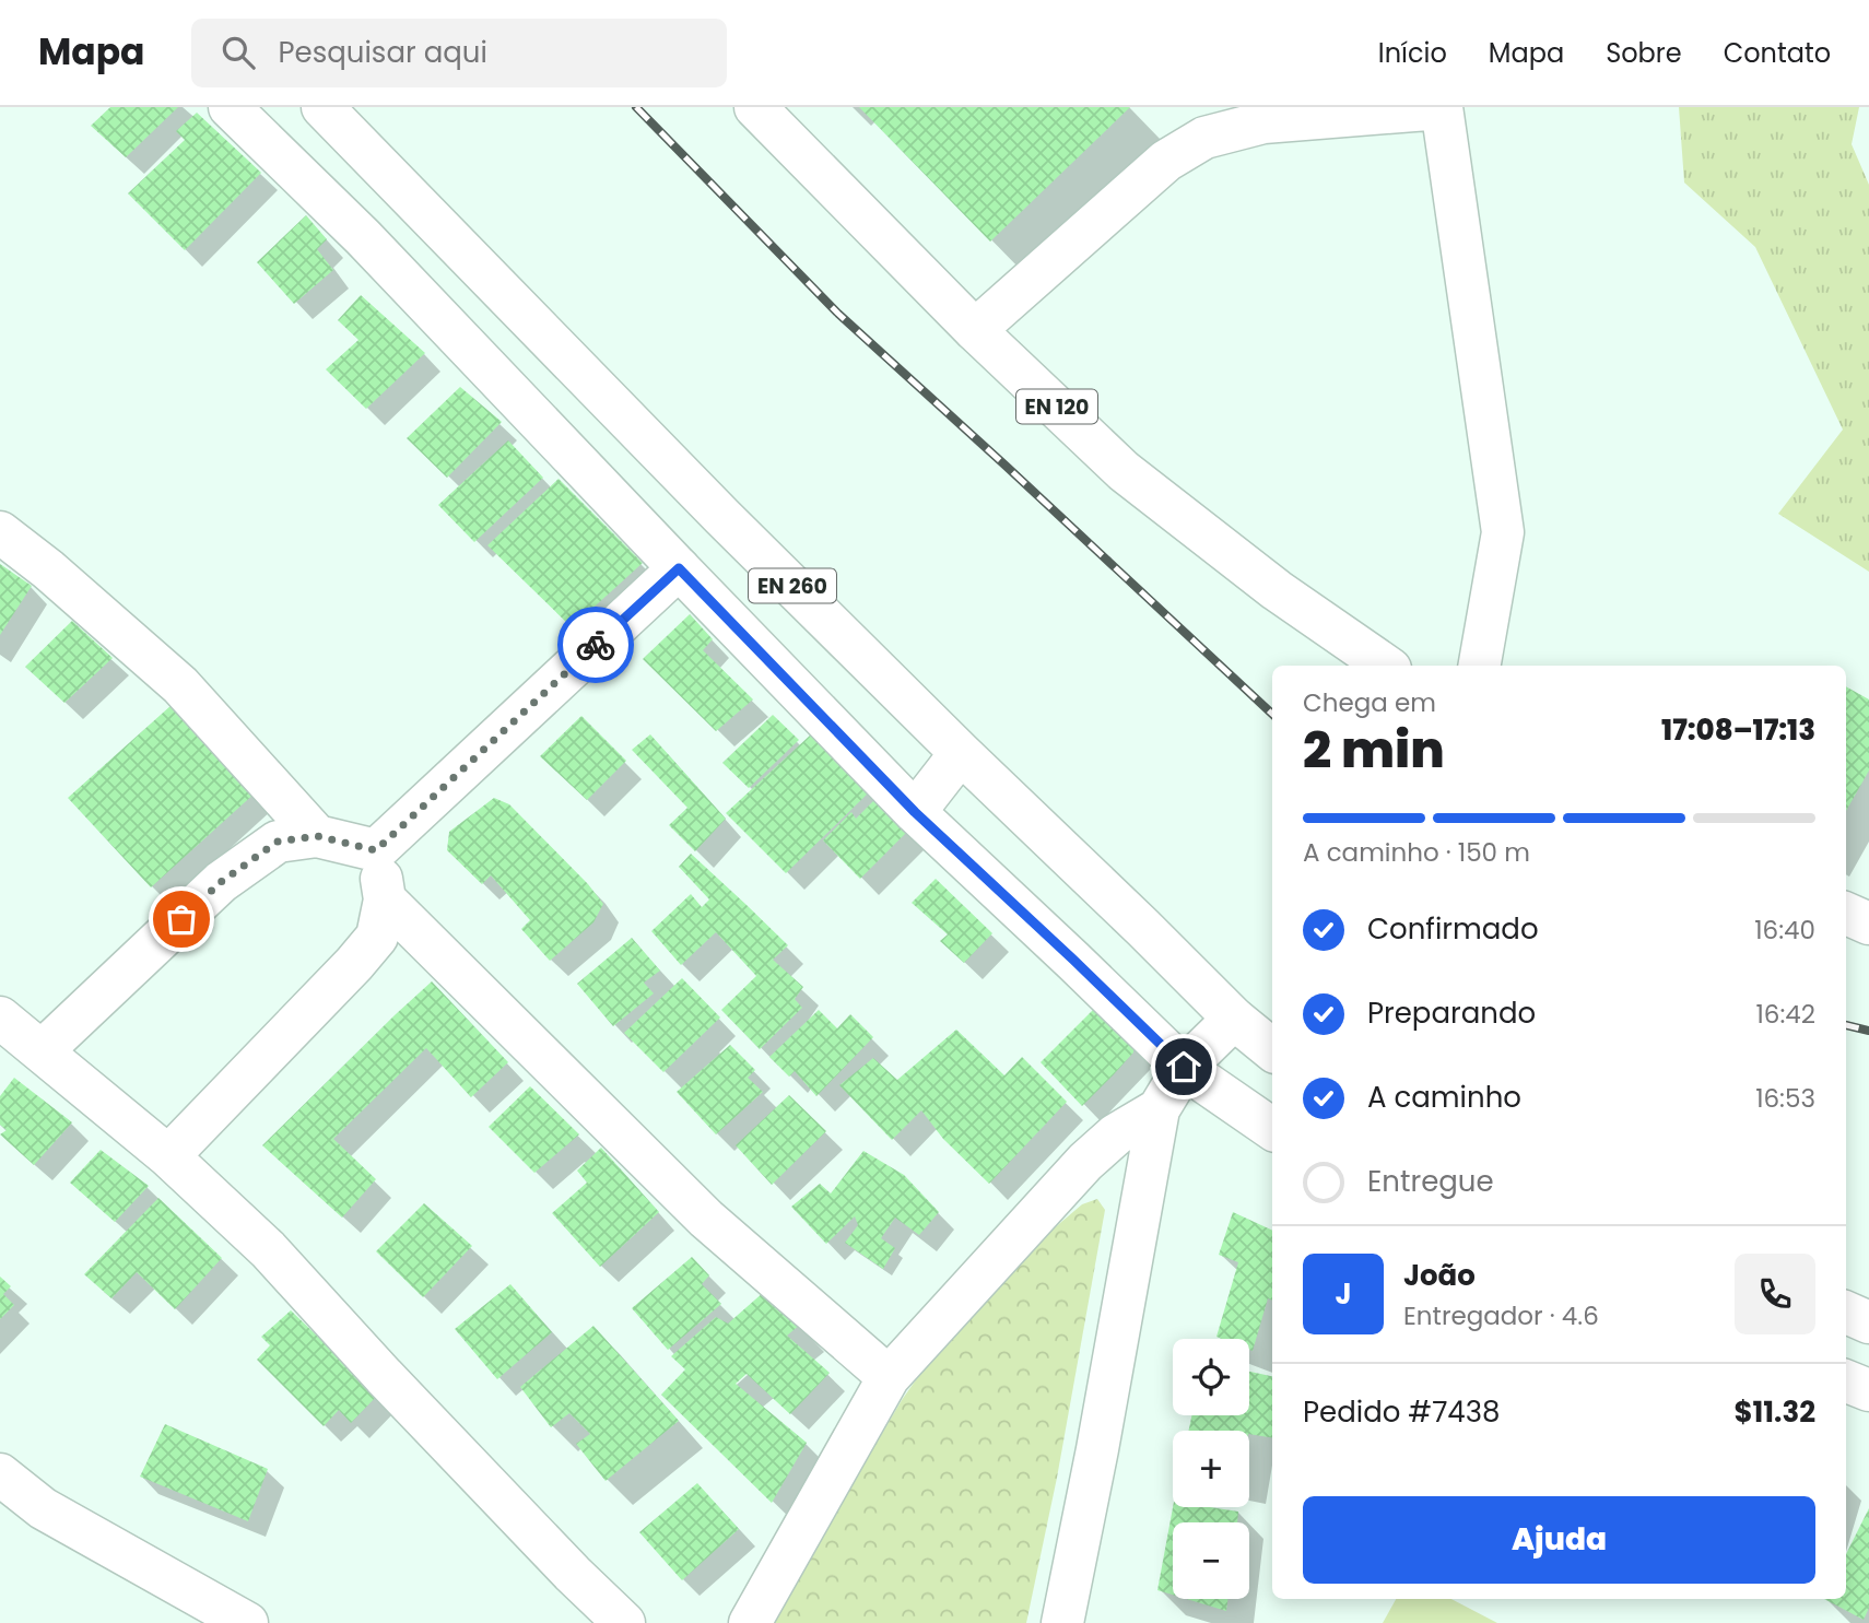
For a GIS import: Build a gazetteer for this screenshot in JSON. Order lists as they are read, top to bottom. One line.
{"streets":{"street":["EN 120","EN 260"]},"page":{"header":"Mapa","search":"Pesquisar aqui","nav":["Início","Mapa","Sobre","Contato"],"heading":["2 min","Chega em","17:08–17:13"],"panel":["João","Entregador · 4.6","Pedido #7438","$11.32"],"bar":"A caminho · 150 m","list":[["Confirmado","16:40"],["Preparando","16:42"],["A caminho","16:53"],"Entregue"],"round":"J","map_buttons":["+","−"],"buttons":"Ajuda"}}
